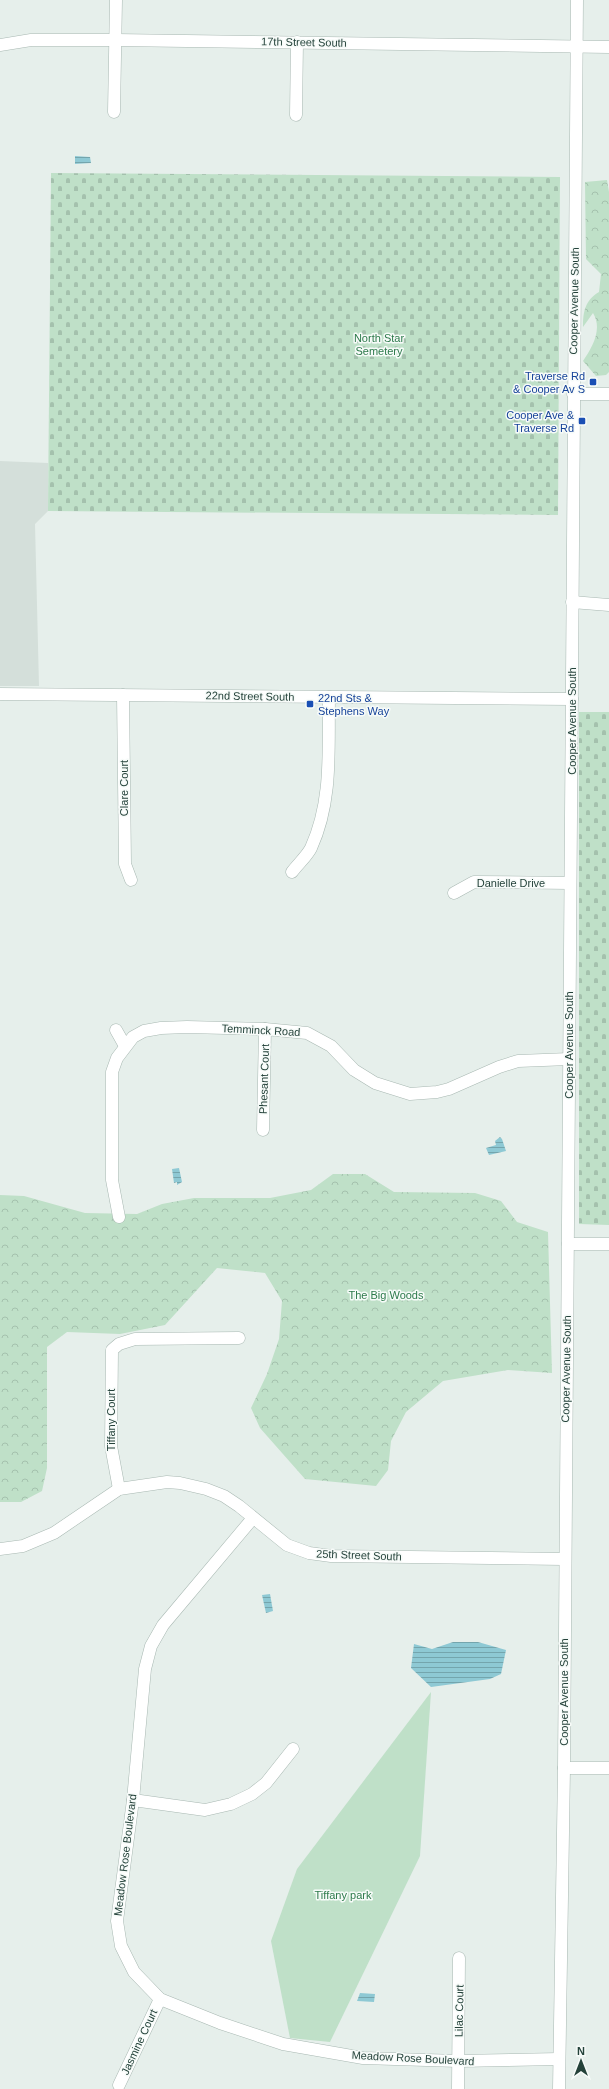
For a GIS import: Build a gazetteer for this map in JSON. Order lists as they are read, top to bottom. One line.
{"streets":{"street":["17th Street South","Cooper Avenue South","22nd Street South","Clare Court","Danielle Drive","Temminck Road","Phesant Court","Tiffany Court","25th Street South","Meadow Rose Boulevard","Lilac Court","Jasmine Court"]},"crossings":[["17th Street South","Cooper Avenue South"],["Cooper Avenue South","22nd Street South"],["Cooper Avenue South","Danielle Drive"],["Cooper Avenue South","Temminck Road"],["Cooper Avenue South","25th Street South"],["Cooper Avenue South","Meadow Rose Boulevard"],["22nd Street South","Clare Court"],["Temminck Road","Phesant Court"],["Tiffany Court","25th Street South"],["25th Street South","Meadow Rose Boulevard"],["Meadow Rose Boulevard","Lilac Court"],["Meadow Rose Boulevard","Jasmine Court"]],"parks":["North Star Semetery","The Big Woods","Tiffany park"],"places":{"transit":["Traverse Rd & Cooper Av S","Cooper Ave & Traverse Rd","22nd Sts & Stephens Way"]},"north":"top"}
